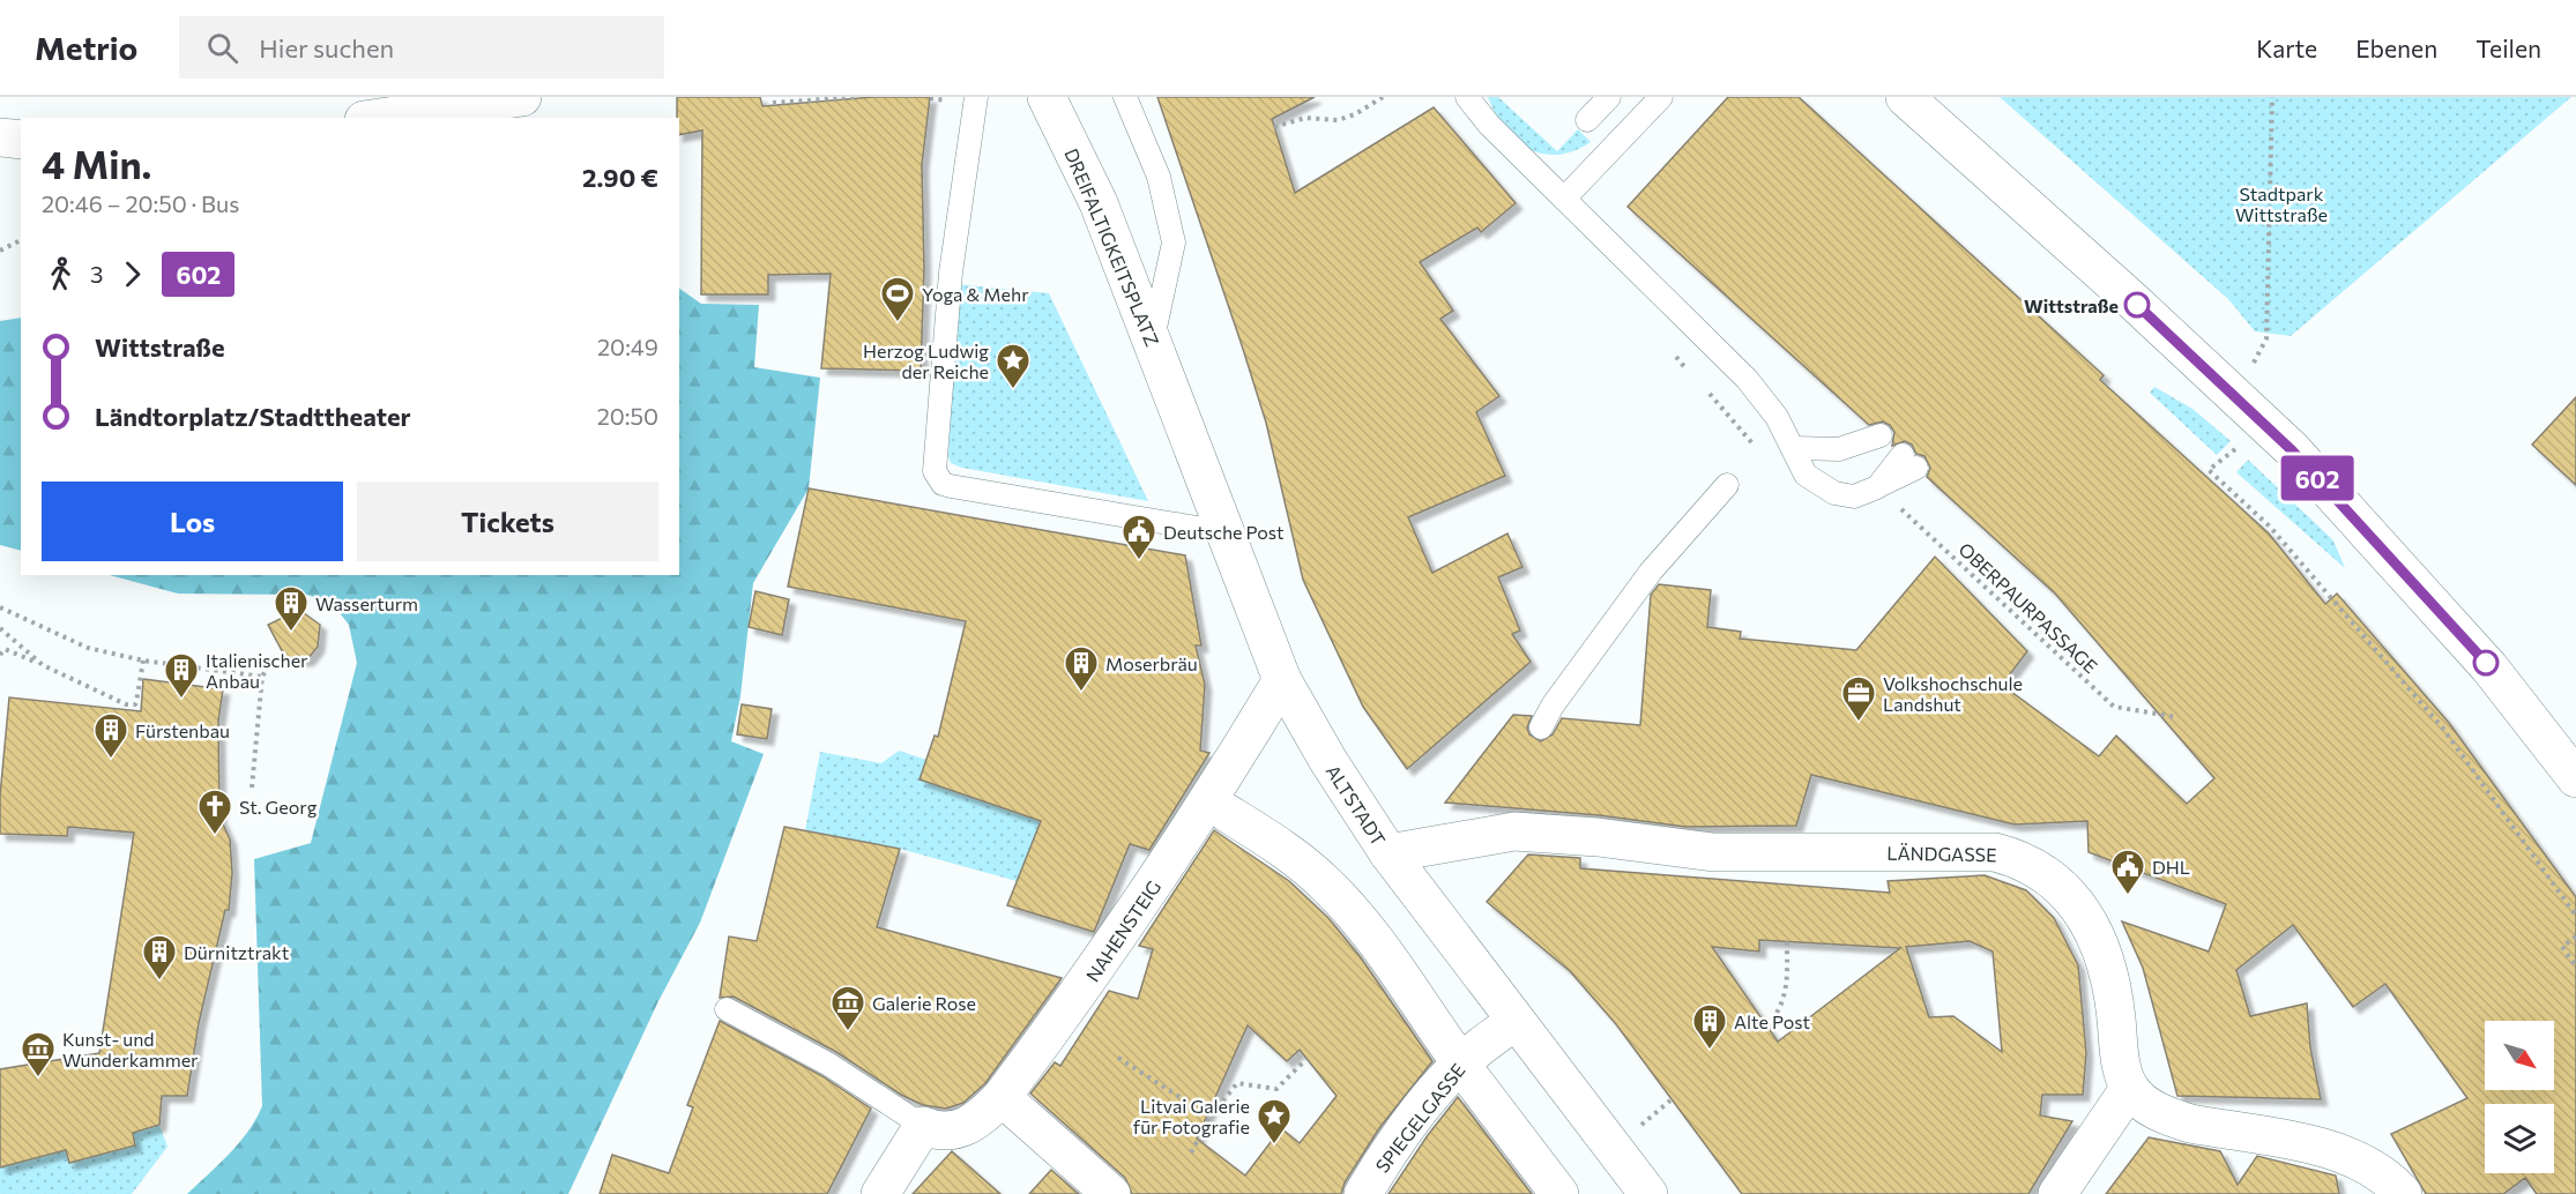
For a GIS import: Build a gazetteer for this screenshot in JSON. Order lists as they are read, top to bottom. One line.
{"streets":{"street":["DREIFALTIGKEITSPLATZ","ALTSTADT","LÄNDGASSE","NAHENSTEIG","SPIEGELGASSE"],"path":["OBERPAURPASSAGE"]},"crossings":[["DREIFALTIGKEITSPLATZ","ALTSTADT"],["ALTSTADT","LÄNDGASSE"],["ALTSTADT","NAHENSTEIG"],["ALTSTADT","SPIEGELGASSE"]],"parks":["Stadtpark Wittstraße"],"places":{"other":["Wittstraße"],"sports":["Yoga & Mehr"],"place":["Herzog Ludwig der Reiche","Litvai Galerie fūr Fotografie"],"public building":["Deutsche Post","DHL"],"building":["Wasserturm","Moserbräu","Italienischer Anbau","Fürstenbau","Dürnitztrakt","Alte Post"],"office":["Volkshochschule Landshut"],"church":["St. Georg"],"museum":["Galerie Rose","Kunst- und Wunderkammer"]},"lines":["bus line 602"],"north":"bottom right","page":{"header":"Metrio","search":"Hier suchen","nav":["Karte","Ebenen","Teilen"],"on_map":"602","heading":["4 Min.","20:46 – 20:50 · Bus","2.90 €"],"legs":["3","602"],"list":[{"name":"Wittstraße","value":"20:49"},{"name":"Ländtorplatz/Stadttheater","value":"20:50"}],"buttons":["Los","Tickets"]}}
